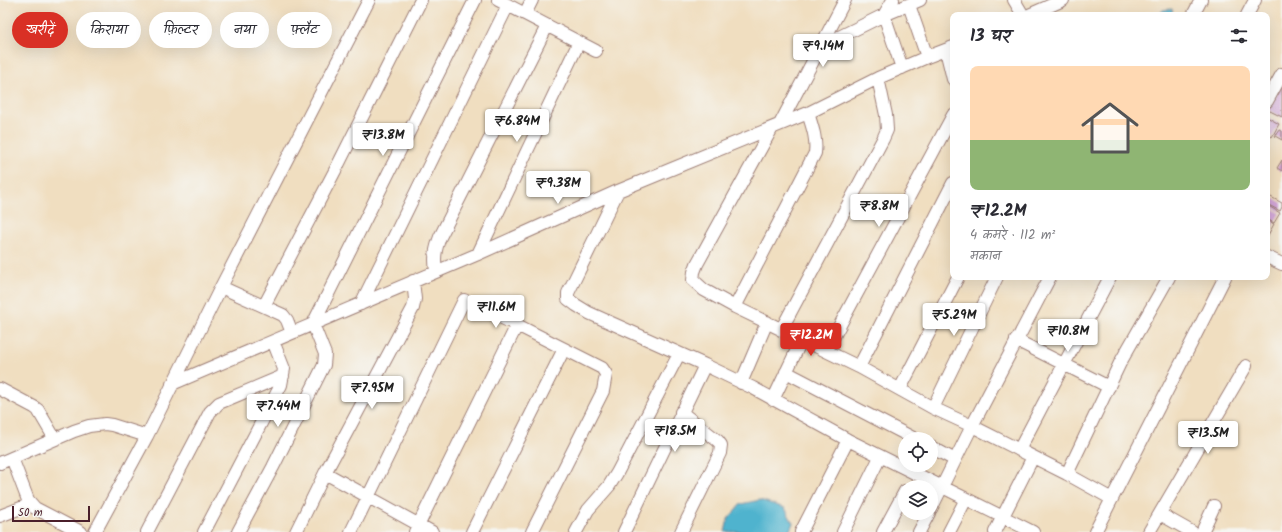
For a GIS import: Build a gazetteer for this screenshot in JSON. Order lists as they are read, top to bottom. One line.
{"scale_bar":"50 m","page":{"chip":["खरीदें","किराया","फ़िल्टर","नया","फ़्लैट"],"heading":"13 घर","price":["₹9.14M","₹6.84M","₹13.8M","₹9.38M","₹8.8M","₹11.6M","₹5.29M","₹10.8M","₹12.2M","₹7.95M","₹7.44M","₹18.5M","₹13.5M"],"list":[{"name":"₹12.2M","note":"4 कमरे · 112 m² · मकान"}],"scale":"50 m"}}
